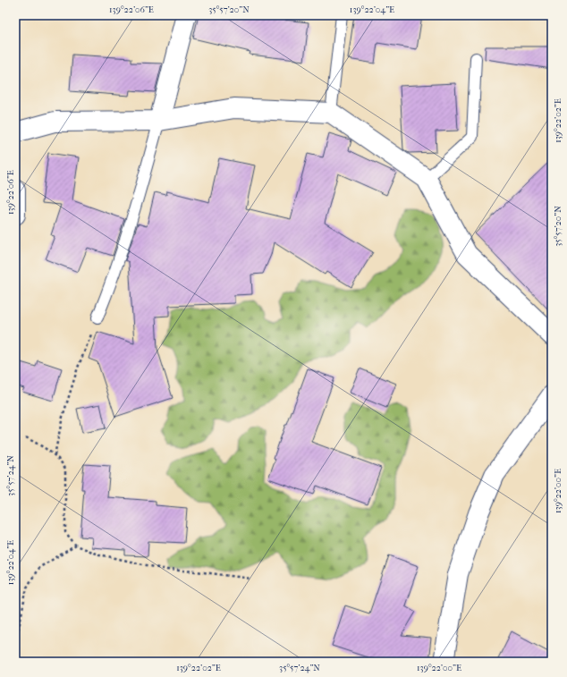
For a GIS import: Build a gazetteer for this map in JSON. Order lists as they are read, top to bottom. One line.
{"coordinates":["139°22'06\"E","35°57'20\"N","139°22'04\"E","139°22'02\"E","35°57'24\"N","139°22'00\"E"]}
